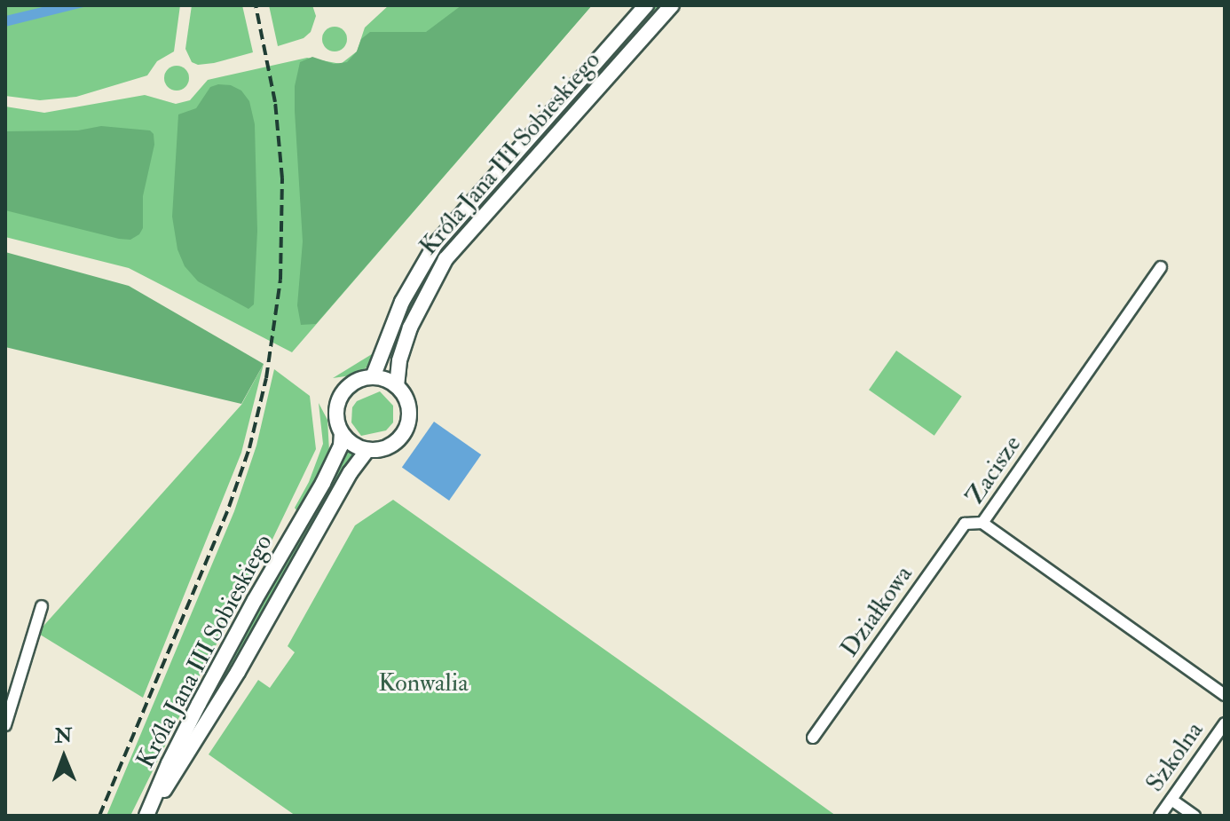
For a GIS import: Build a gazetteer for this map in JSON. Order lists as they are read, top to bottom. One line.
{"streets":{"main road":["Króla Jana III Sobieskiego"],"street":["Zacisze","Działkowa","Szkolna"]},"crossings":[["Zacisze","Działkowa"]],"parks":["Konwalia"],"north":"top"}
